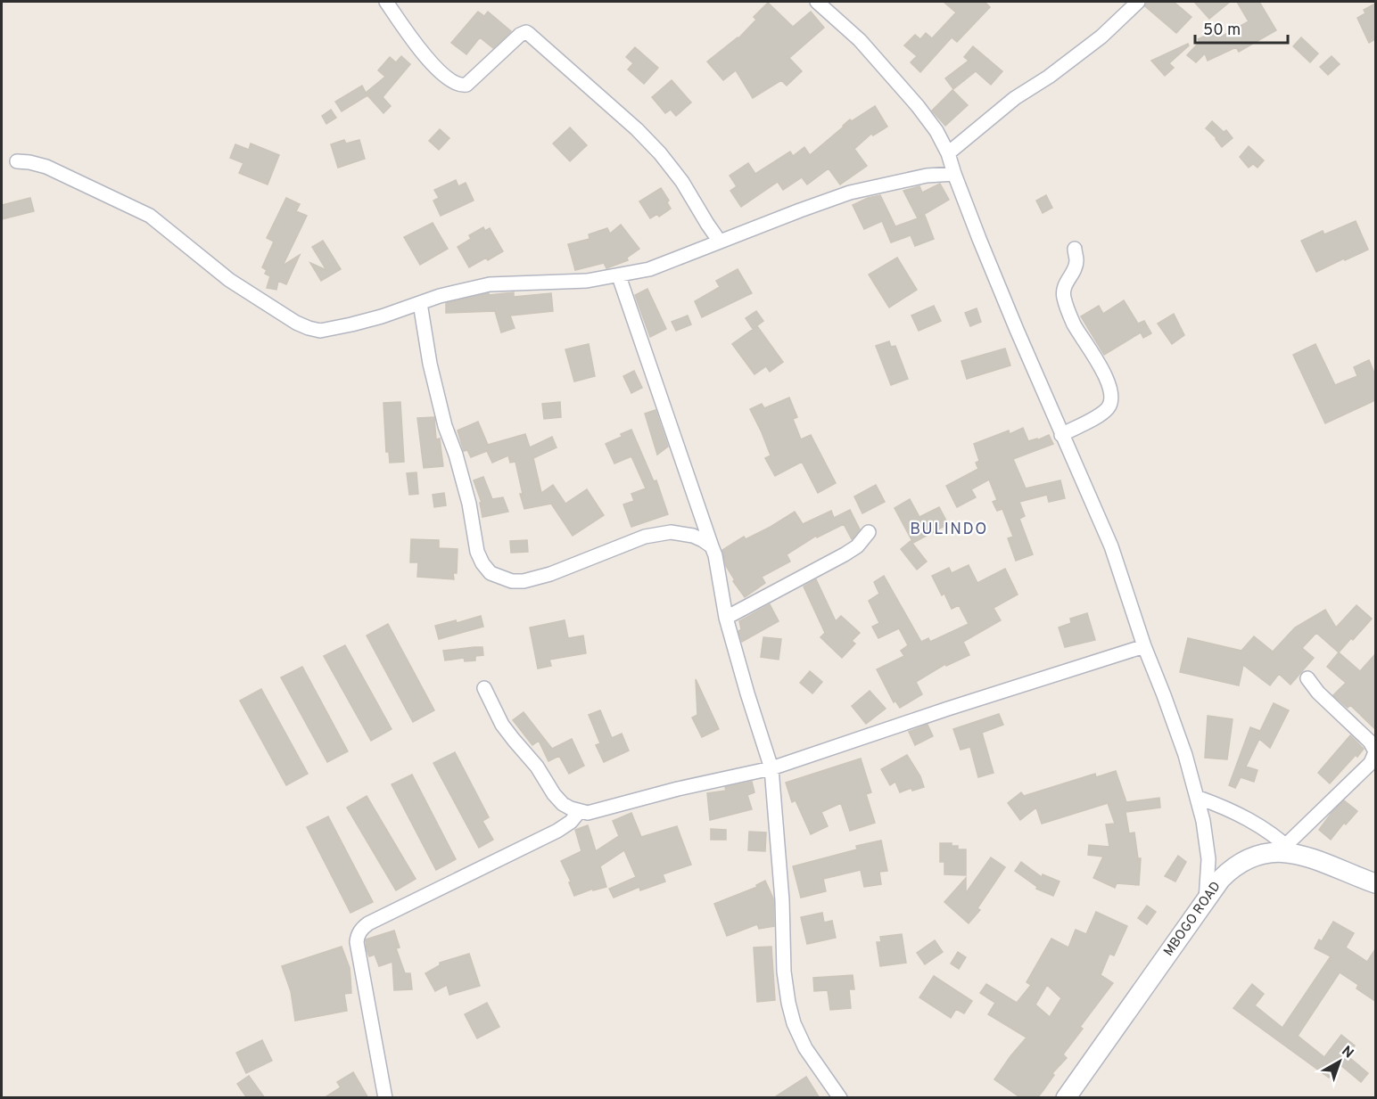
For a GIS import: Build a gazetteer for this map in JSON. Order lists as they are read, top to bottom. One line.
{"streets":{"main road":["MBOGO ROAD"]},"districts":["BULINDO"],"scale_bar":"50 m","north":"top right"}
